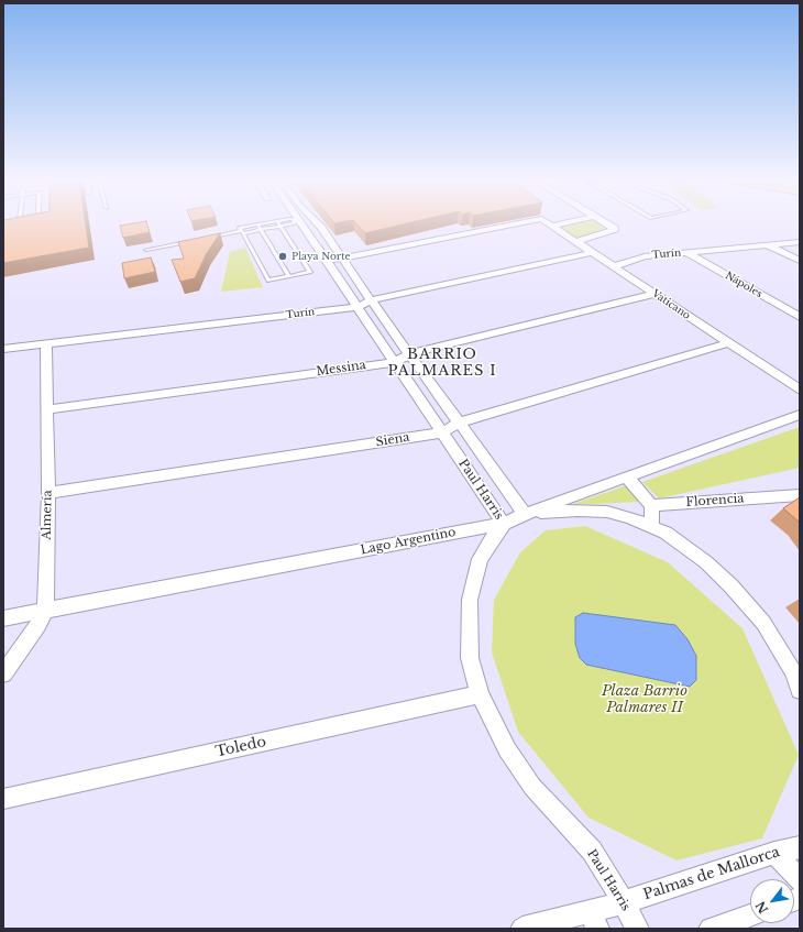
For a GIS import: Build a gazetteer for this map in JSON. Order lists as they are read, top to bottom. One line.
{"streets":{"street":["Turín","Nápoles","Vaticano","Messina","Siena","Paul Harris","Florencia","Almería","Lago Argentino","Toledo","Palmas de Mallorca"]},"crossings":[["Turín","Nápoles"],["Turín","Vaticano"],["Turín","Paul Harris"],["Turín","Almería"],["Vaticano","Messina"],["Vaticano","Siena"],["Vaticano","Paul Harris"],["Messina","Paul Harris"],["Messina","Almería"],["Siena","Paul Harris"],["Siena","Almería"],["Paul Harris","Lago Argentino"],["Paul Harris","Toledo"],["Paul Harris","Palmas de Mallorca"],["Almería","Lago Argentino"]],"districts":["BARRIO PALMARES I"],"parks":["Plaza Barrio Palmares II"],"places":["Playa Norte"],"north":"bottom left"}
